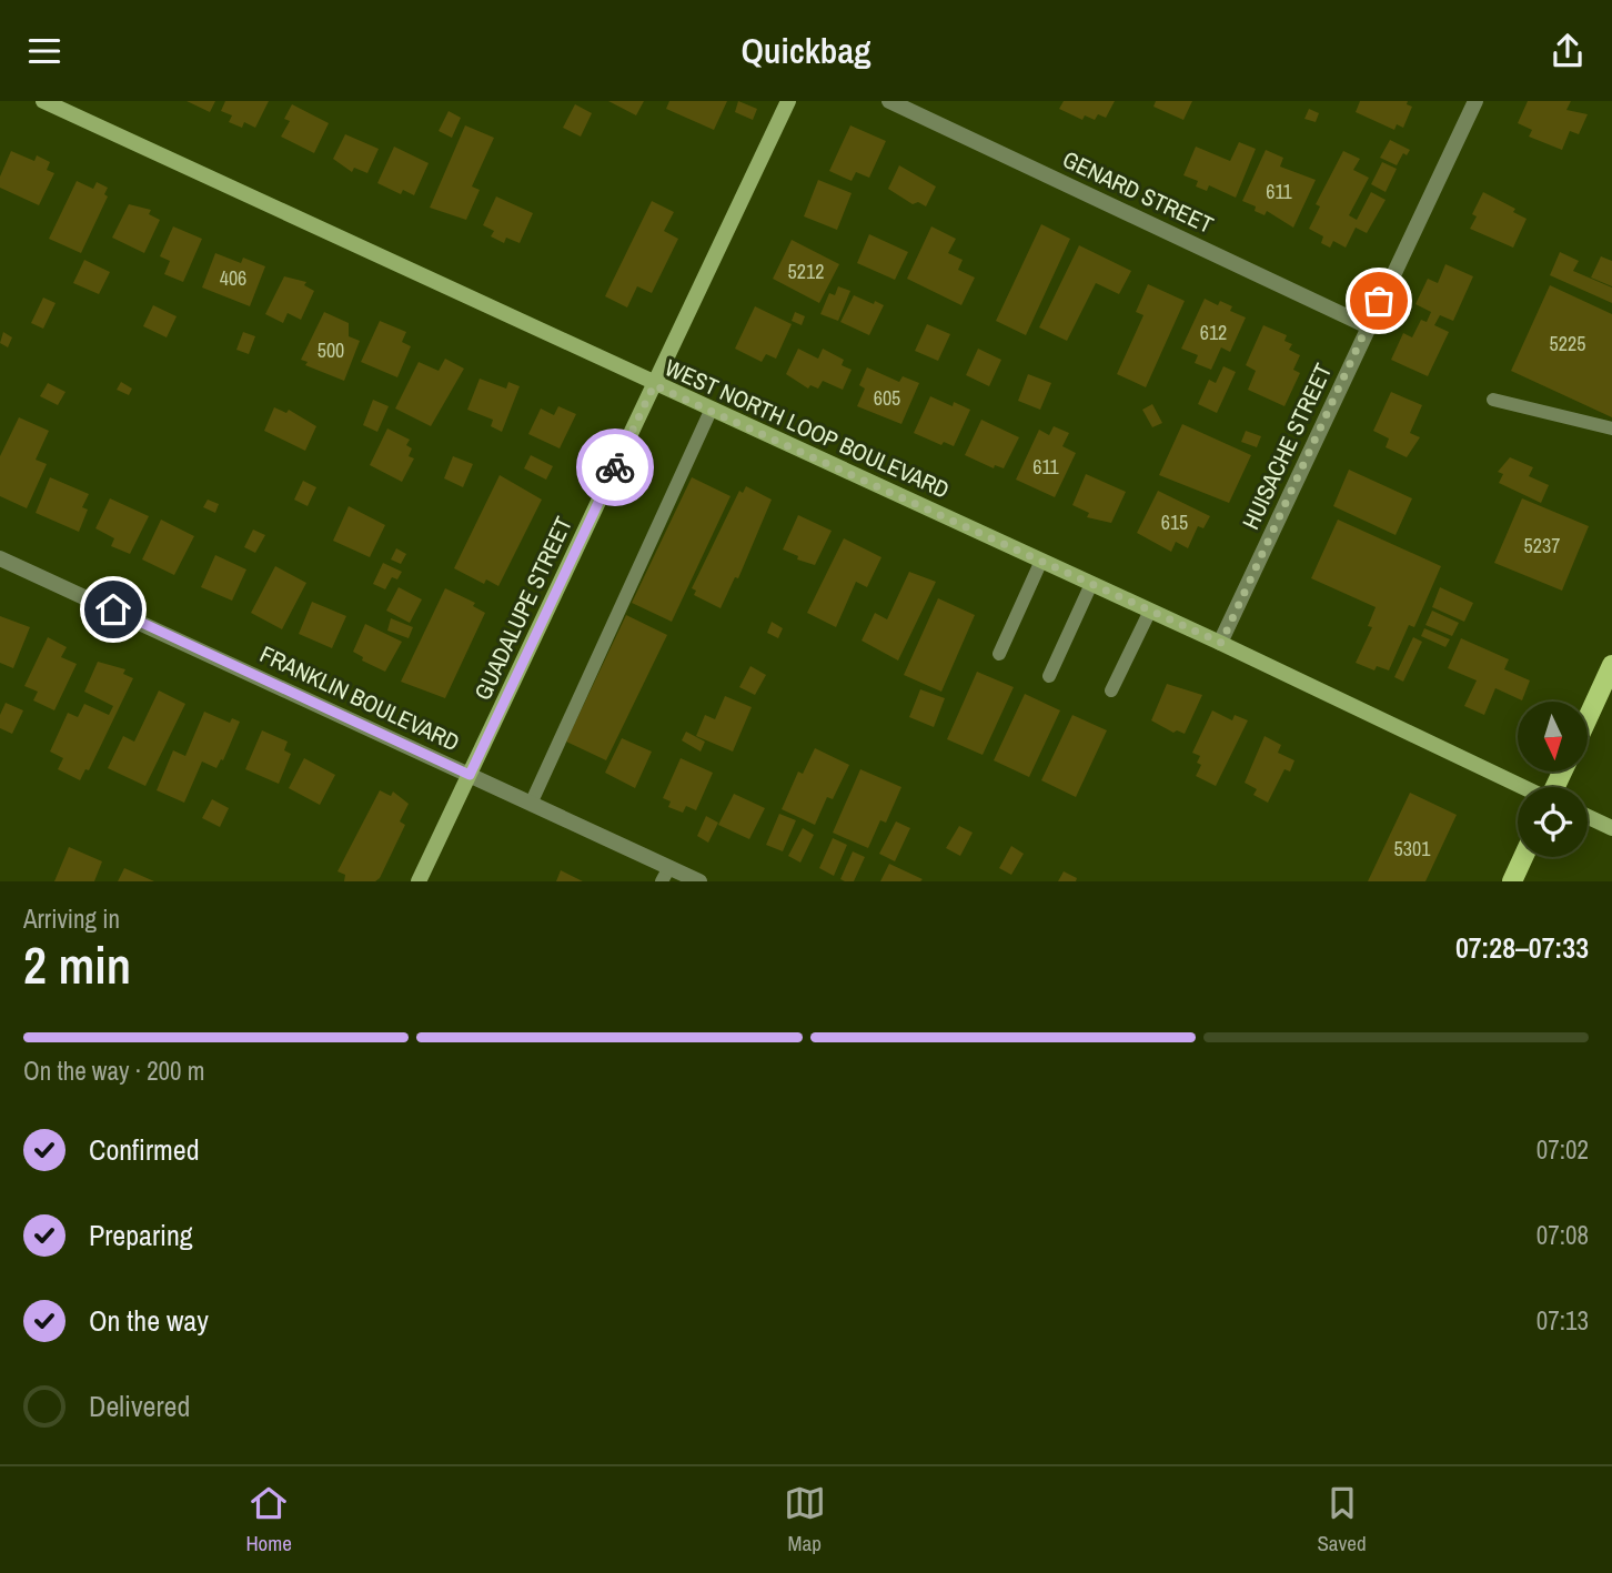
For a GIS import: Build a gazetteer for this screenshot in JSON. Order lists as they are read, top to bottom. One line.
{"streets":{"street":["GENARD STREET","WEST NORTH LOOP BOULEVARD","HUISACHE STREET","GUADALUPE STREET","FRANKLIN BOULEVARD"]},"crossings":[["GENARD STREET","HUISACHE STREET"],["WEST NORTH LOOP BOULEVARD","HUISACHE STREET"],["WEST NORTH LOOP BOULEVARD","GUADALUPE STREET"],["GUADALUPE STREET","FRANKLIN BOULEVARD"]],"house_numbers":["611","5212","406","612","5225","500","605","611","615","5237","5301"],"north":"bottom","page":{"header":"Quickbag","heading":["2 min","Arriving in","07:28–07:33"],"bar":"On the way · 200 m","list":[["Confirmed","07:02"],["Preparing","07:08"],["On the way","07:13"],"Delivered"],"tabs":["Home","Map","Saved"]}}
